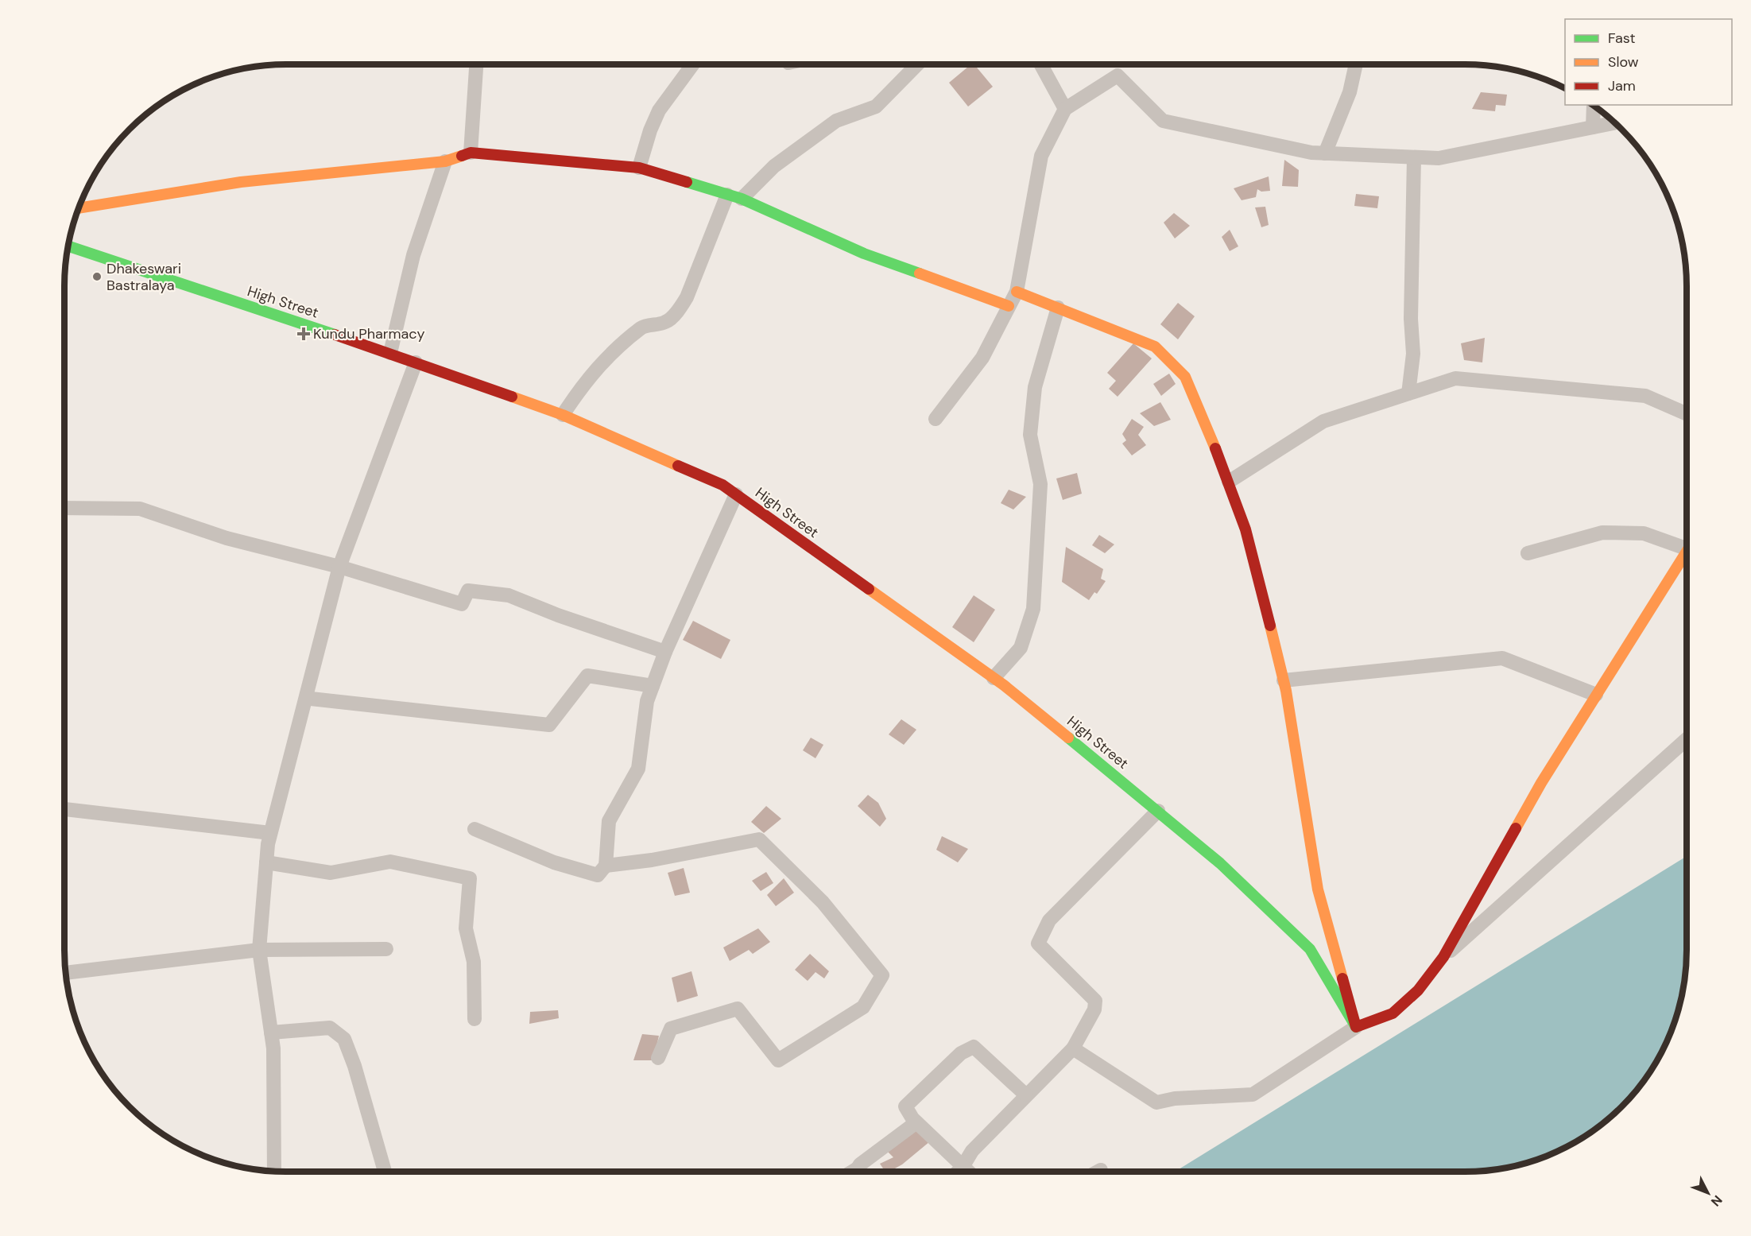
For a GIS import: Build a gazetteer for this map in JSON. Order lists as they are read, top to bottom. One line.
{"streets":{"main road":["High Street"]},"places":{"other":["Dhakeswari Bastralaya"],"health":["Kundu Pharmacy"]},"legend":["Fast","Slow","Jam"],"north":"bottom right"}
